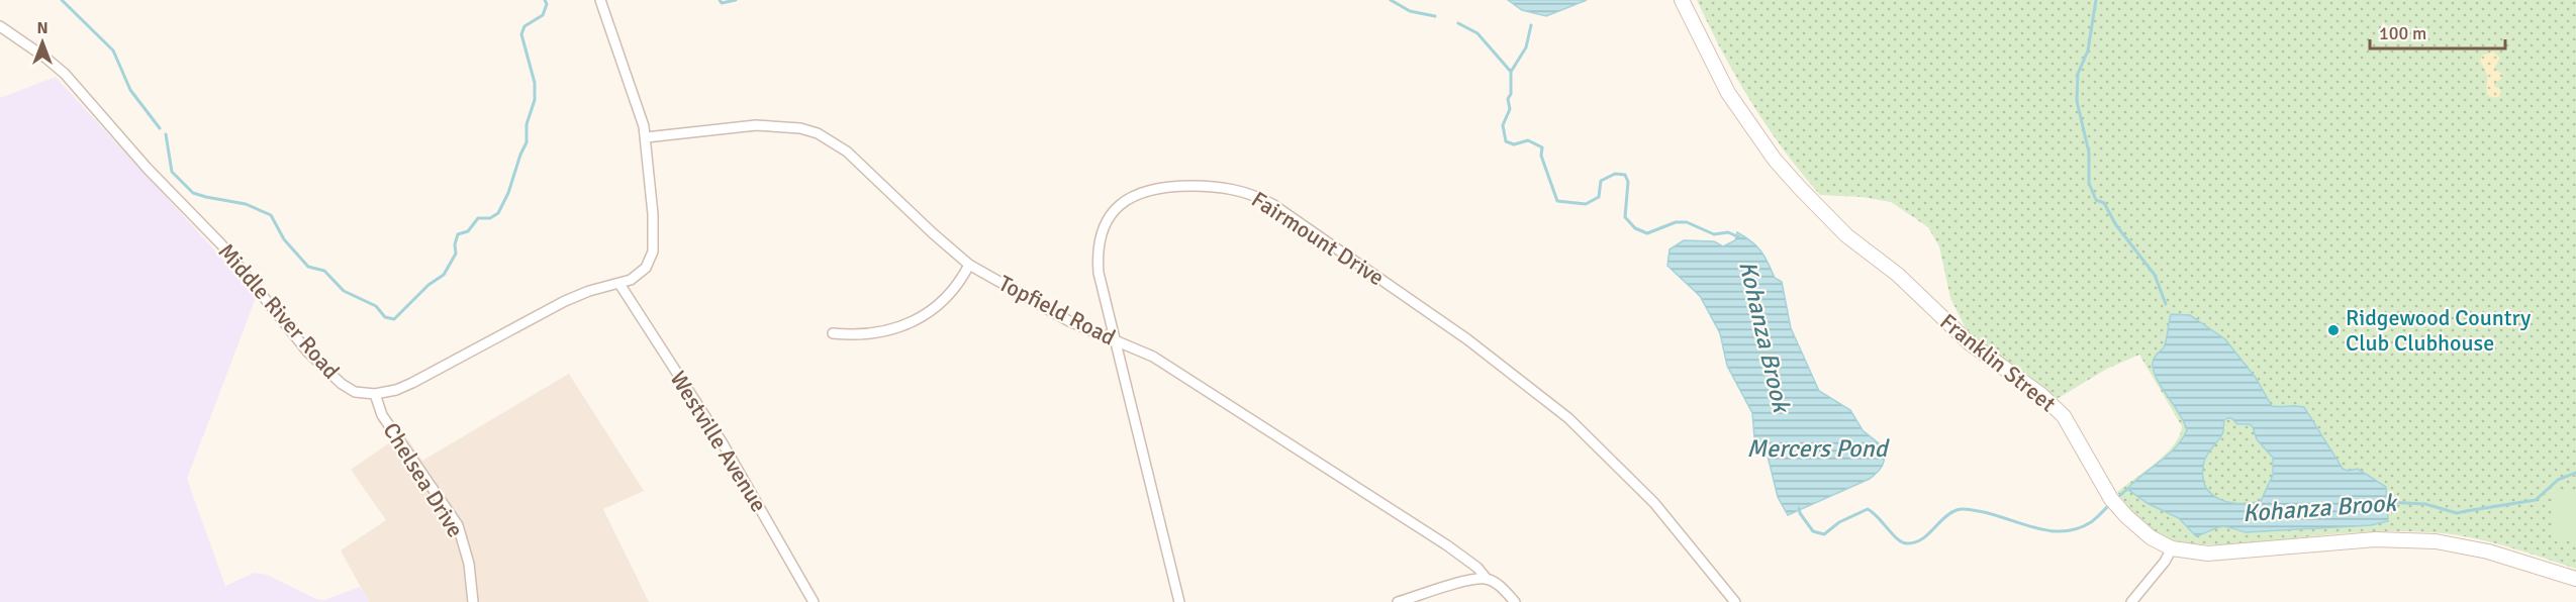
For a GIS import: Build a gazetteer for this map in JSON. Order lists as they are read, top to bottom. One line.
{"streets":{"main road":["Franklin Street"],"street":["Fairmount Drive","Topfield Road","Middle River Road","Westville Avenue","Chelsea Drive"]},"crossings":[["Fairmount Drive","Topfield Road"],["Middle River Road","Chelsea Drive"]],"water":["Kohanza Brook","Mercers Pond"],"places":["Ridgewood Country Club Clubhouse"],"scale_bar":"100 m","north":"top"}
